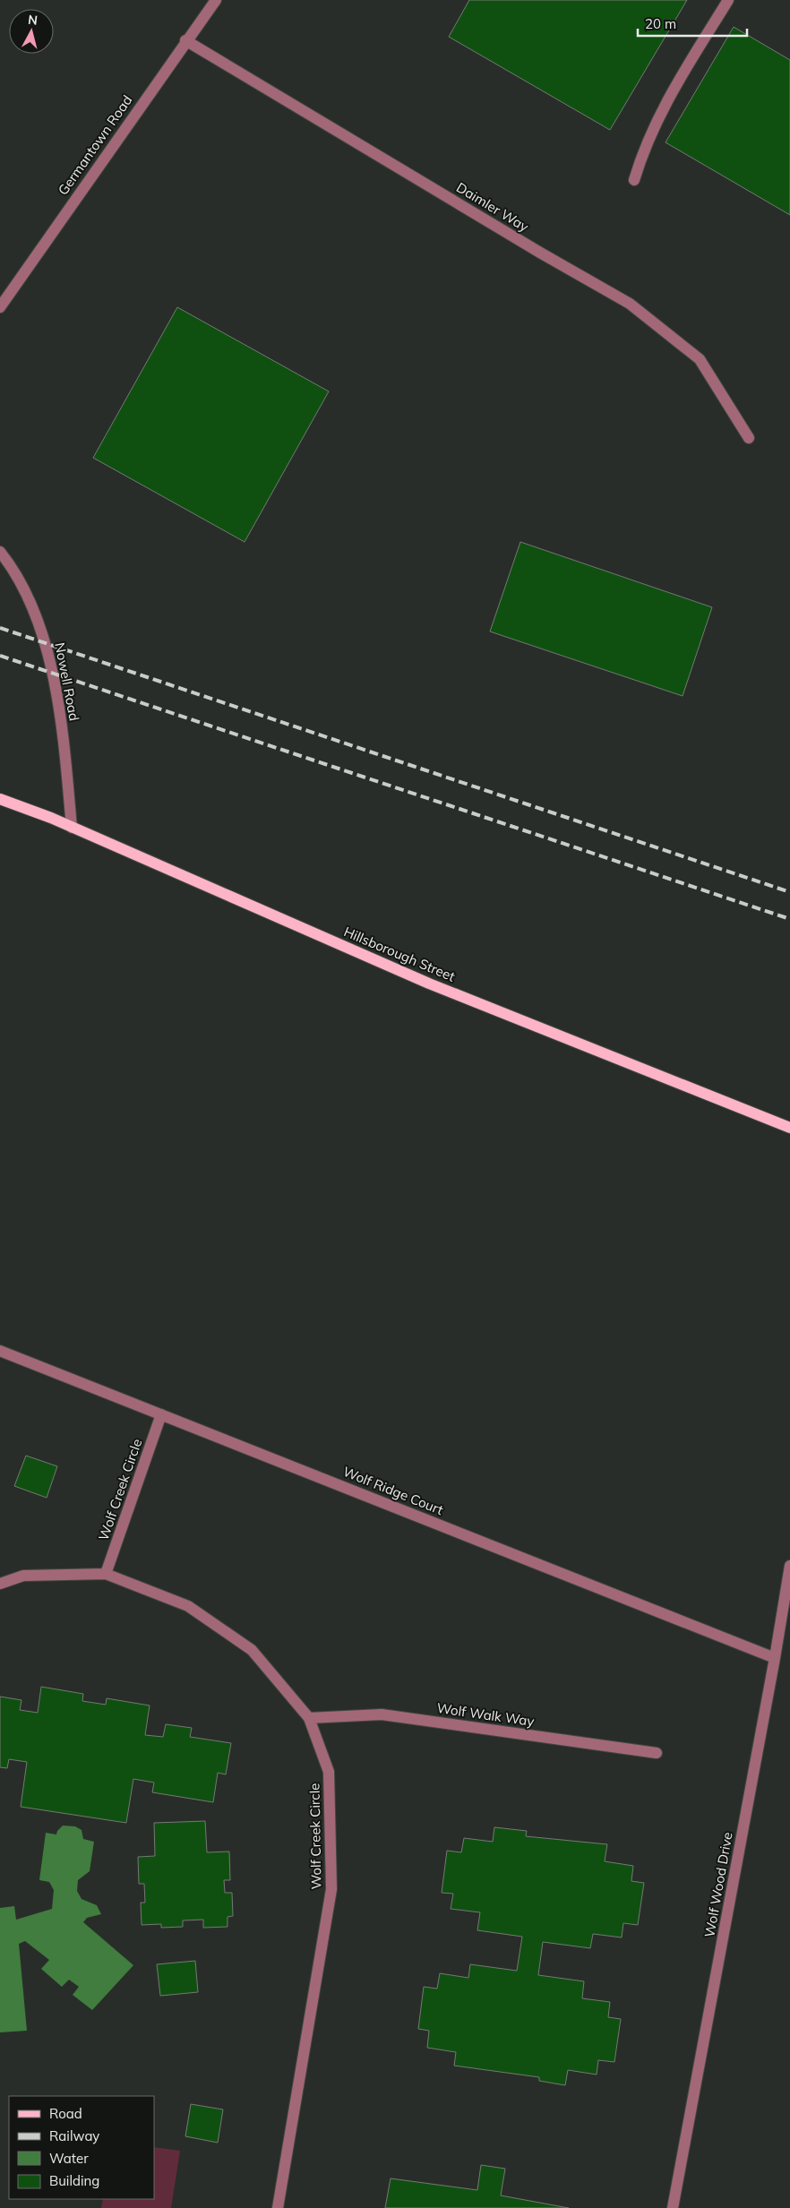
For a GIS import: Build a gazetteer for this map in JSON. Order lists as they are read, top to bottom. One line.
{"streets":{"main road":["Hillsborough Street"],"street":["Germantown Road","Daimler Way","Nowell Road","Wolf Creek Circle","Wolf Ridge Court","Wolf Walk Way","Wolf Wood Drive"]},"crossings":[["Germantown Road","Daimler Way"],["Nowell Road","Hillsborough Street"],["Wolf Creek Circle","Wolf Ridge Court"],["Wolf Creek Circle","Wolf Walk Way"],["Wolf Ridge Court","Wolf Wood Drive"]],"legend":["Road","Railway","Water","Building"],"scale_bar":"20 m","north":"top"}
